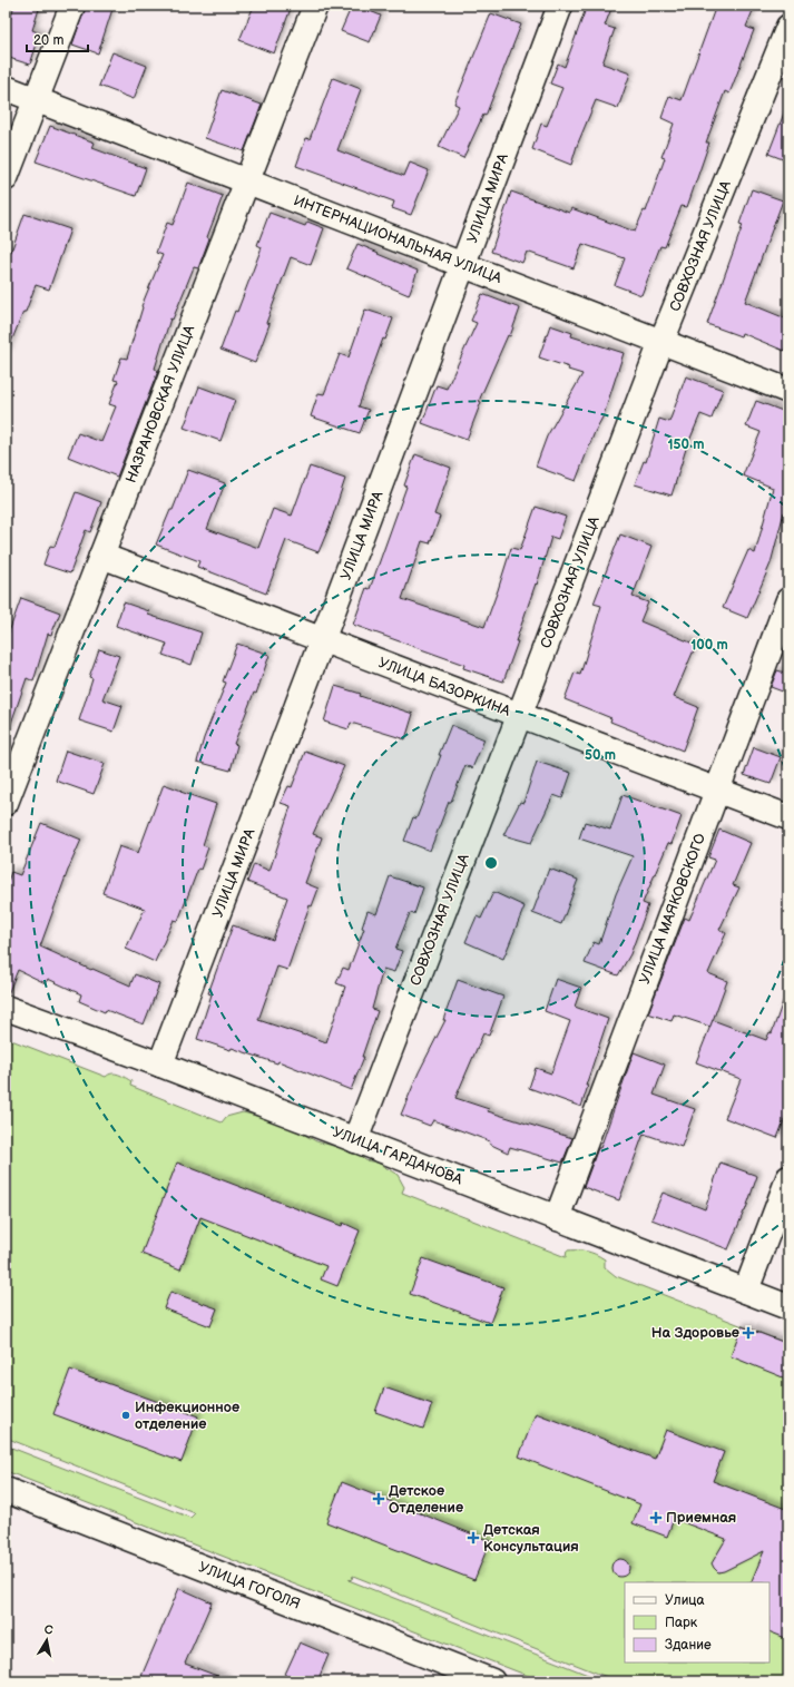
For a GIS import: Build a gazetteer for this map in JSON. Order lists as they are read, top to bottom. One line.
{"streets":{"street":["УЛИЦА МИРА","ИНТЕРНАЦИОНАЛЬНАЯ УЛИЦА","СОВХОЗНАЯ УЛИЦА","НАЗРАНОВСКАЯ УЛИЦА","УЛИЦА БАЗОРКИНА","УЛИЦА МАЯКОВСКОГО","УЛИЦА ГАРДАНОВА","УЛИЦА ГОГОЛЯ"]},"crossings":[["УЛИЦА МИРА","ИНТЕРНАЦИОНАЛЬНАЯ УЛИЦА"],["УЛИЦА МИРА","УЛИЦА БАЗОРКИНА"],["УЛИЦА МИРА","УЛИЦА ГАРДАНОВА"],["ИНТЕРНАЦИОНАЛЬНАЯ УЛИЦА","СОВХОЗНАЯ УЛИЦА"],["ИНТЕРНАЦИОНАЛЬНАЯ УЛИЦА","НАЗРАНОВСКАЯ УЛИЦА"],["СОВХОЗНАЯ УЛИЦА","УЛИЦА БАЗОРКИНА"],["СОВХОЗНАЯ УЛИЦА","УЛИЦА ГАРДАНОВА"],["НАЗРАНОВСКАЯ УЛИЦА","УЛИЦА БАЗОРКИНА"],["УЛИЦА БАЗОРКИНА","УЛИЦА МАЯКОВСКОГО"],["УЛИЦА МАЯКОВСКОГО","УЛИЦА ГАРДАНОВА"]],"places":{"health":["На Здоровье","Детское Отделение","Приемная","Детская Консультация"],"other":["Инфекционное отделение"]},"legend":["Улица","Парк","Здание"],"scale_bar":"20 m","north":"top","rings":["150 m","100 m","50 m"]}
